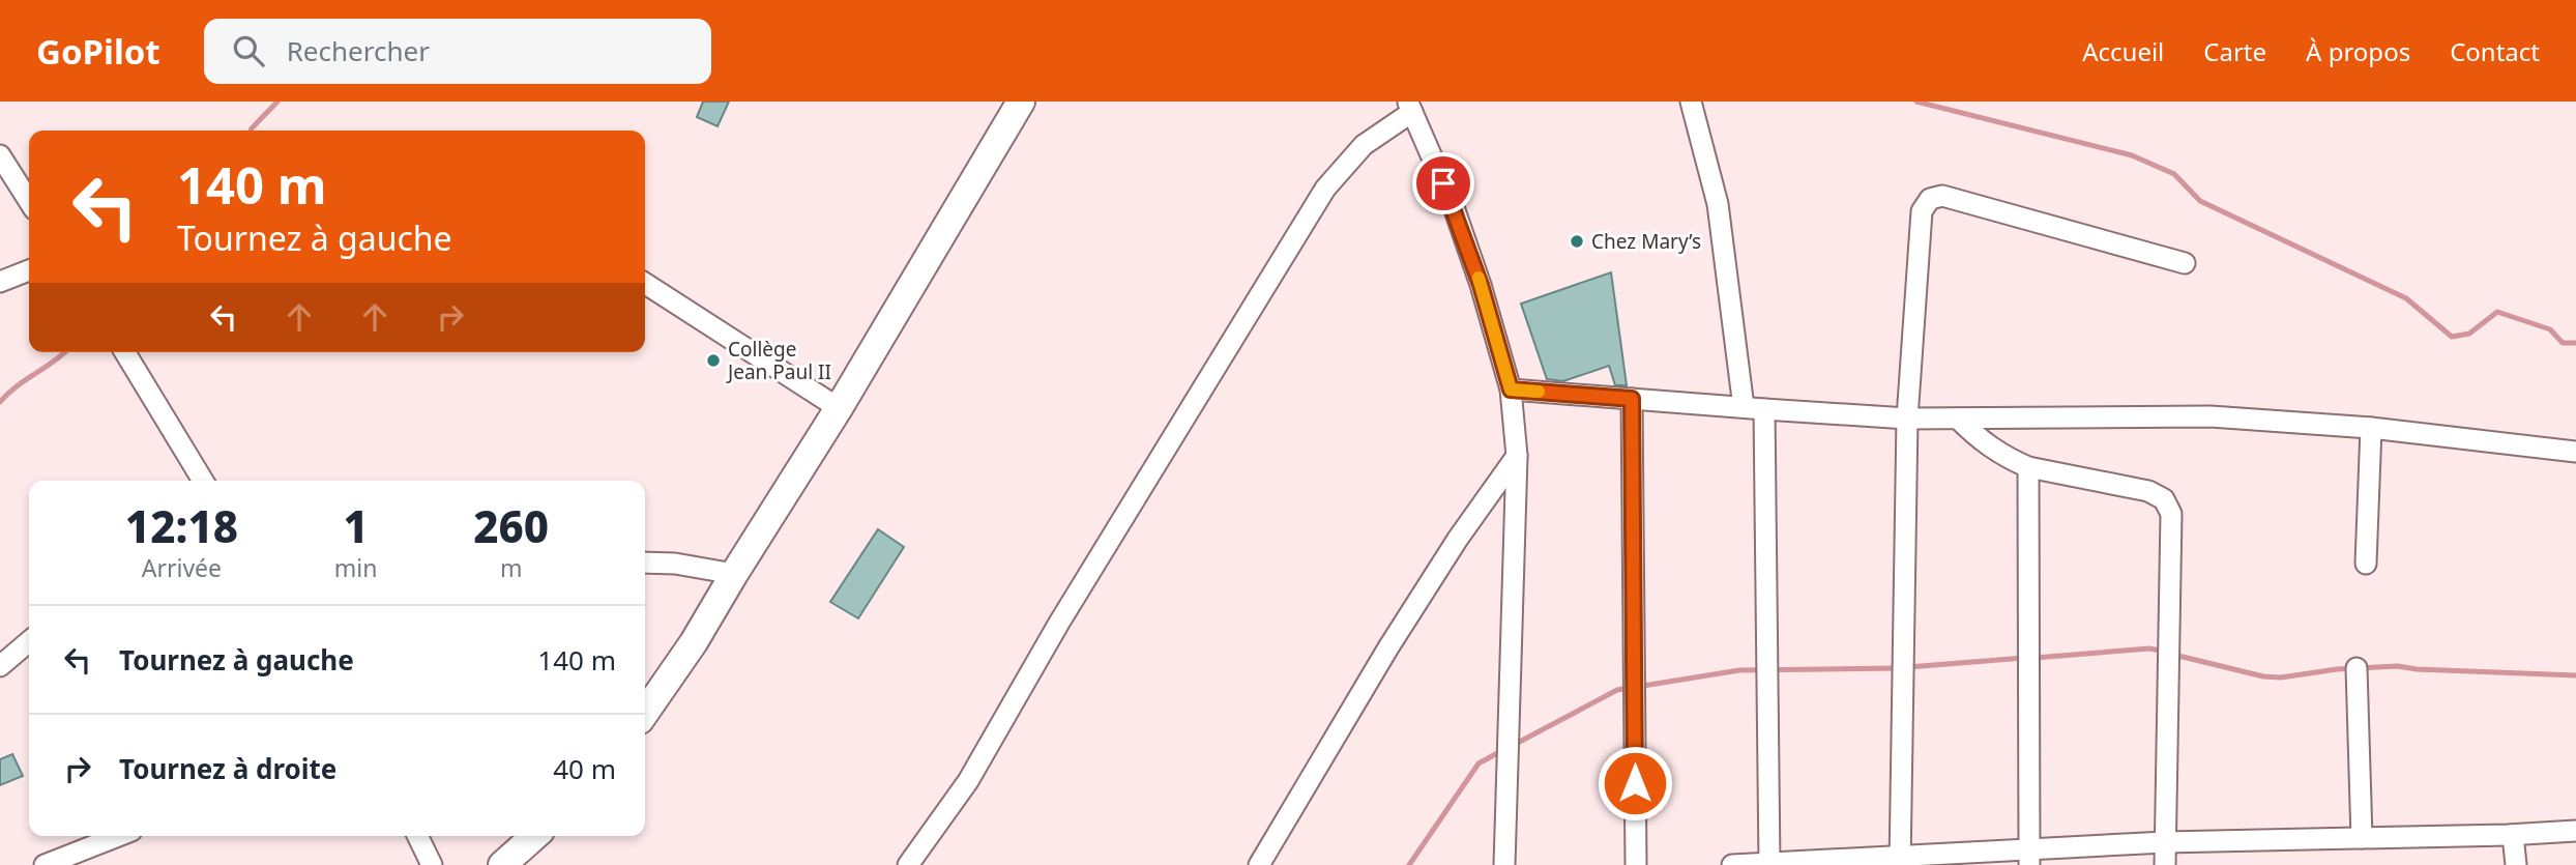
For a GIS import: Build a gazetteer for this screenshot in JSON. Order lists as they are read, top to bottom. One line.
{"places":["Chez Mary’s","Collège Jean Paul II"],"page":{"header":"GoPilot","search":"Rechercher","nav":["Accueil","Carte","À propos","Contact"],"turn":["140 m","Tournez à gauche"],"eta":["12:18","Arrivée","1","min","260","m"],"list":[{"name":"Tournez à gauche","value":"140 m"},{"name":"Tournez à droite","value":"40 m"}]}}
